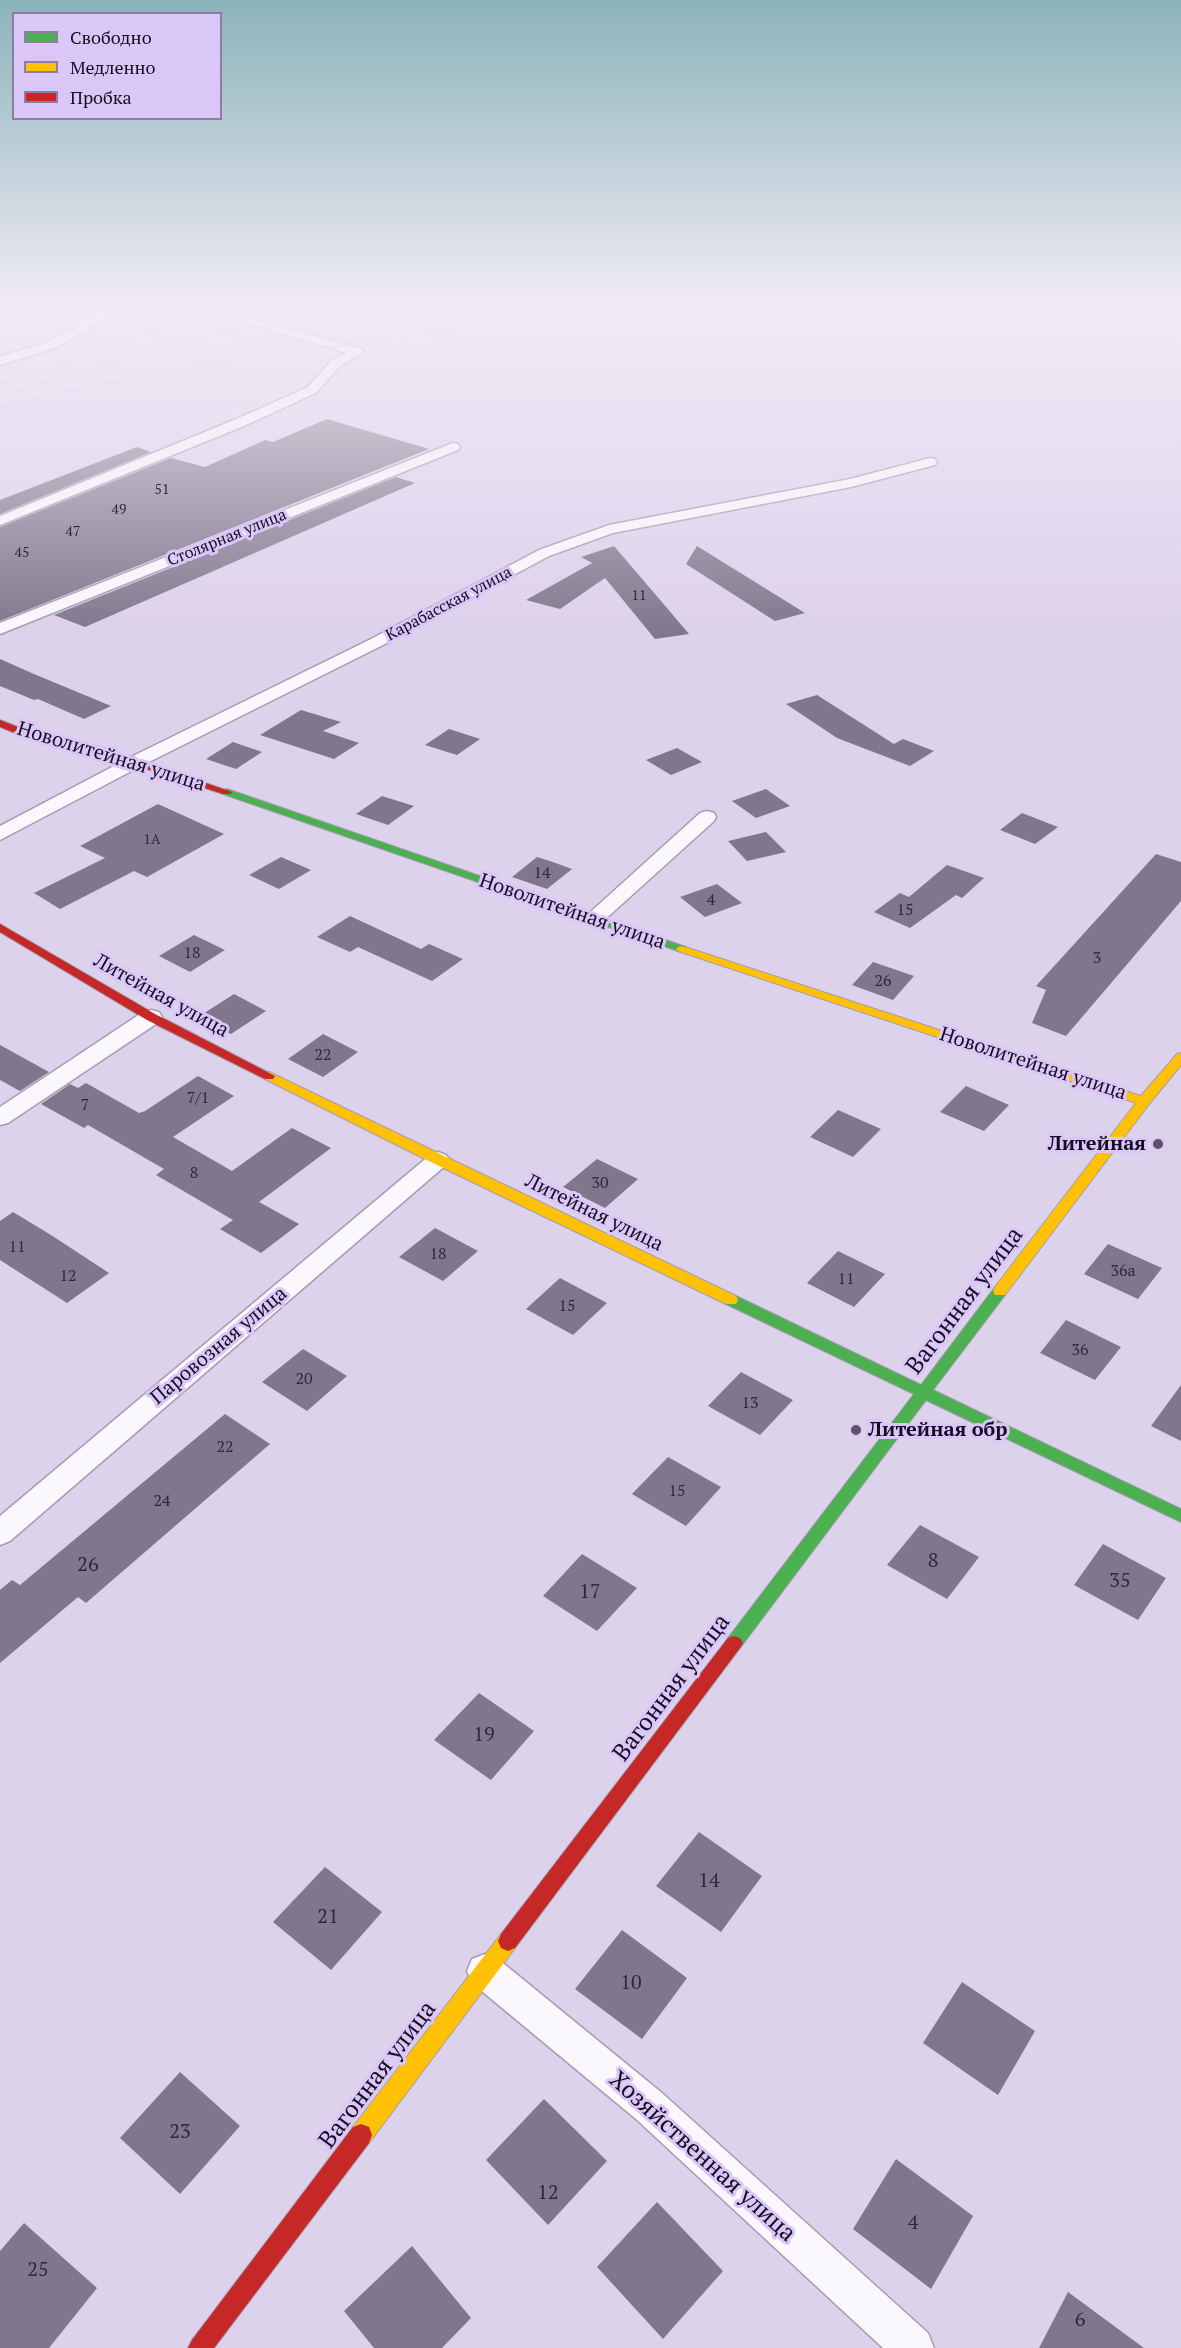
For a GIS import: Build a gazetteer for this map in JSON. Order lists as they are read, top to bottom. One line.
{"streets":{"street":["Столярная улица","Карабасская улица","Новолитейная улица","Литейная улица","Вагонная улица","Паровозная улица","Хозяйственная улица"]},"crossings":[["Карабасская улица","Новолитейная улица"],["Новолитейная улица","Вагонная улица"],["Литейная улица","Вагонная улица"],["Литейная улица","Паровозная улица"],["Вагонная улица","Хозяйственная улица"]],"places":["Литейная","Литейная обр"],"house_numbers":["51","49","47","45","11","1А","14","4","15","18","3","26","22","7/1","7","8","30","11","18","36а","12","11","15","36","20","13","22","15","24","8","26","35","17","19","14","21","10","23","12","4","25","6"],"legend":["Свободно","Медленно","Пробка"]}
